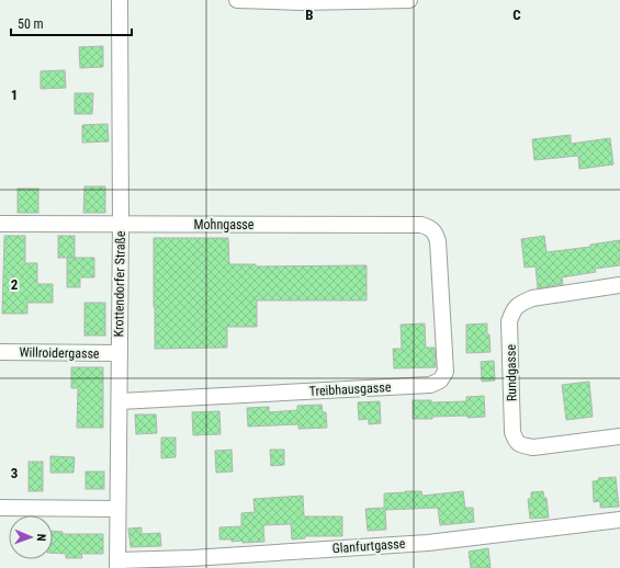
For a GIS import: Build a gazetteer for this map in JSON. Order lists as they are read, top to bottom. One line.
{"streets":{"street":["Mohngasse","Krottendorfer Straße","Willroidergasse","Rundgasse","Treibhausgasse","Glanfurtgasse"]},"crossings":[["Mohngasse","Krottendorfer Straße"],["Mohngasse","Treibhausgasse"],["Krottendorfer Straße","Willroidergasse"],["Krottendorfer Straße","Treibhausgasse"],["Krottendorfer Straße","Glanfurtgasse"]],"scale_bar":"50 m","north":"right","grid":{"columns":["B","C"],"rows":["1","2","3"]}}
